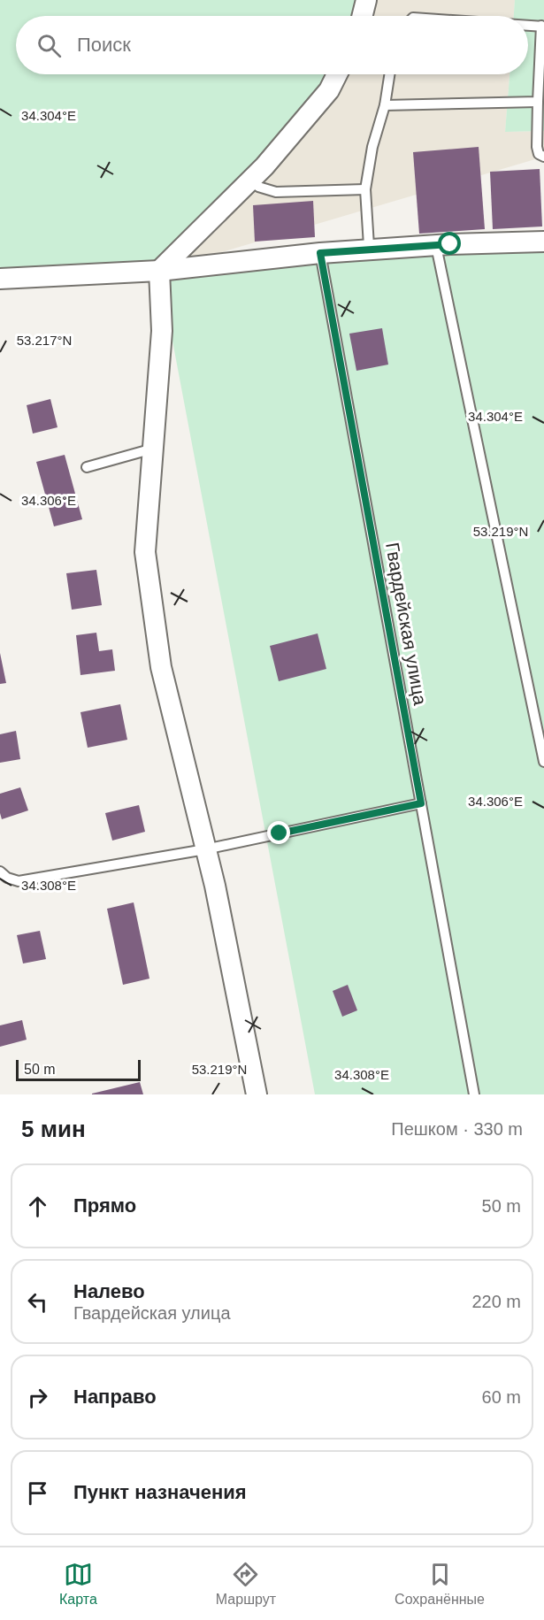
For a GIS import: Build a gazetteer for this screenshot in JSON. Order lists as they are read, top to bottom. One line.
{"streets":{"lane":["Гвардейская улица"]},"scale_bar":"50 m","page":{"search":"Поиск","scale":"50 m","heading":["5 мин","Пешком · 330 m"],"list":[["Прямо","50 m"],["Налево","Гвардейская улица","220 m"],["Направо","60 m"],"Пункт назначения"],"nav":["Карта","Маршрут","Сохранённые"]},"coordinates":["34.304°E","53.217°N","34.306°E","53.219°N","34.308°E"]}
